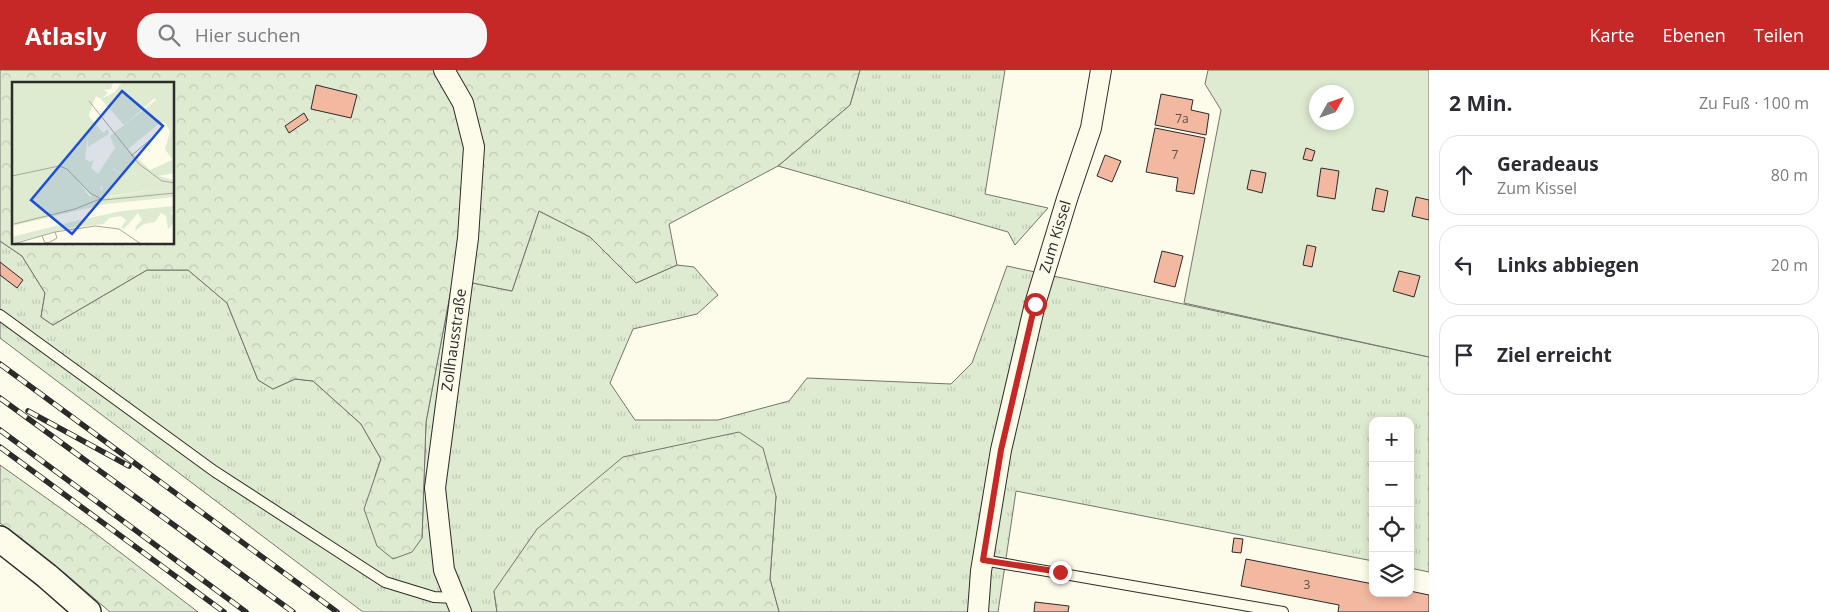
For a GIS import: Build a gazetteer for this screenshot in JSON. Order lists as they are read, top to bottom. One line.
{"streets":{"street":["Zum Kissel","Zollhausstraße"]},"house_numbers":["7a","7","3"],"north":"top right","page":{"header":"Atlasly","search":"Hier suchen","nav":["Karte","Ebenen","Teilen"],"heading":["2 Min.","Zu Fuß · 100 m"],"list":[["Geradeaus","Zum Kissel","80 m"],["Links abbiegen","20 m"],"Ziel erreicht"],"map_buttons":["+","−"]}}
